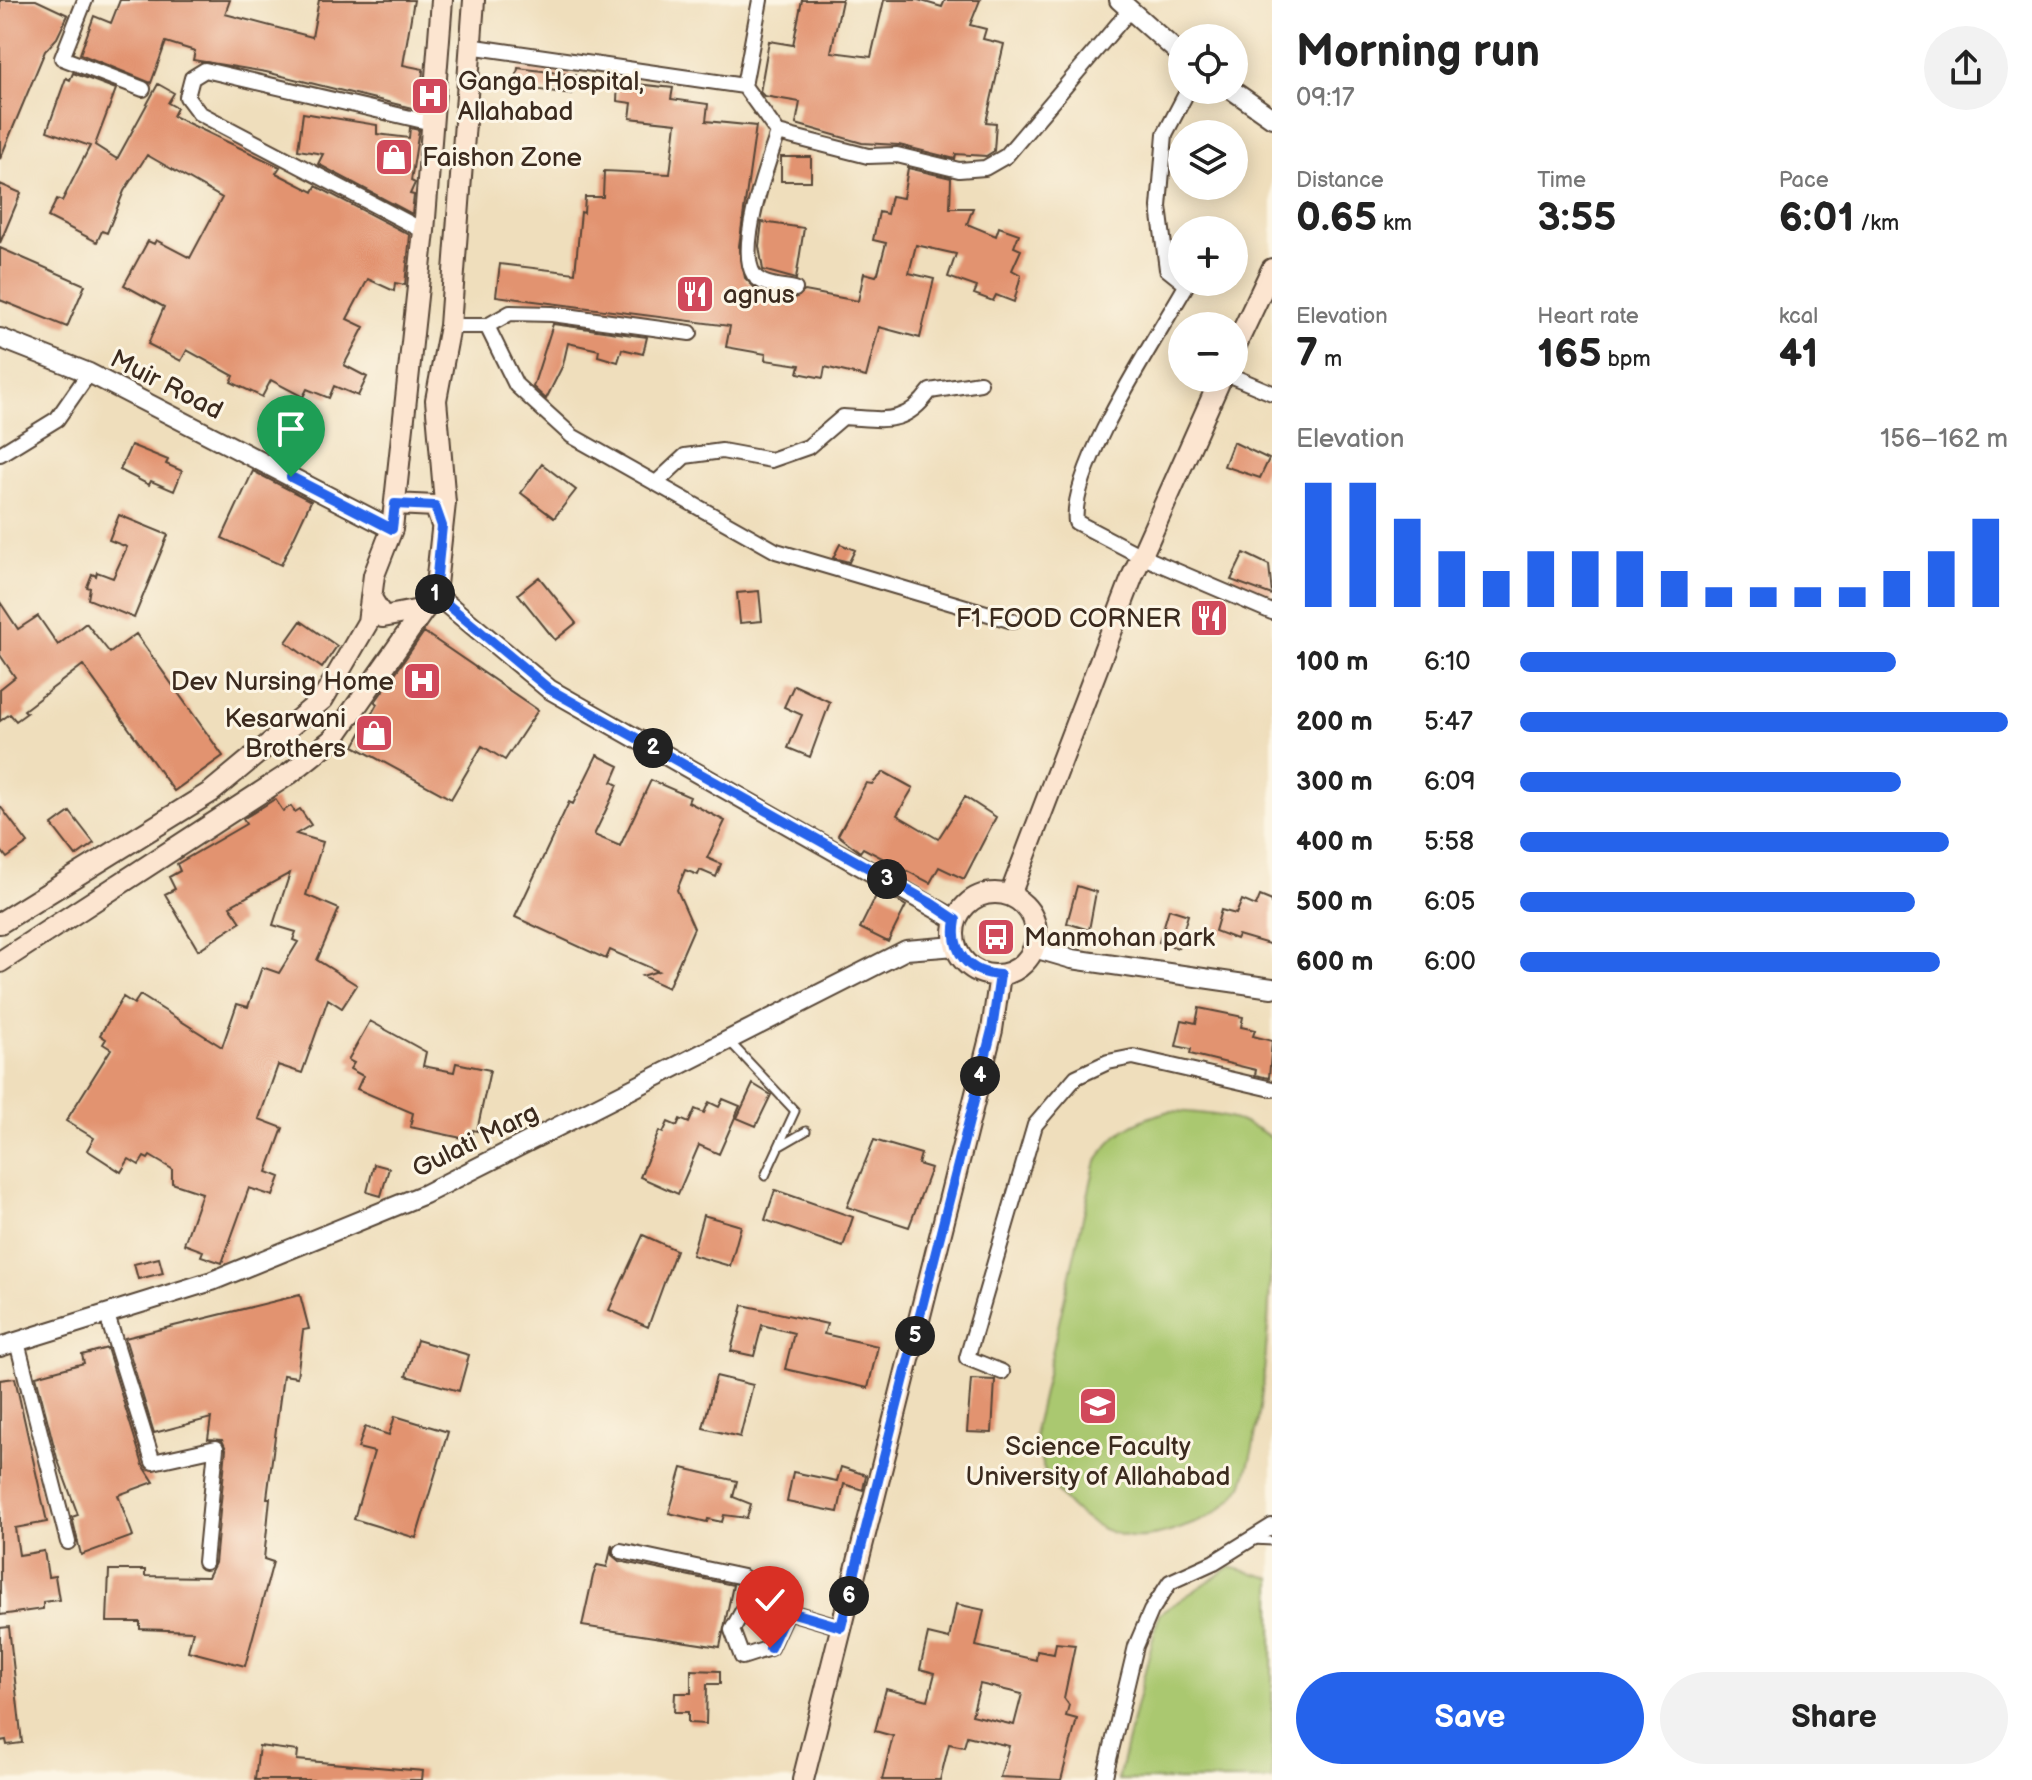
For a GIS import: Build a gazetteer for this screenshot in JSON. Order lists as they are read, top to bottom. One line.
{"streets":{"street":["Muir Road","Gulati Marg"]},"places":{"hospital":["Ganga Hospital, Allahabad","Dev Nursing Home"],"shop":["Faishon Zone","Kesarwani Brothers"],"restaurant":["agnus","F1 FOOD CORNER"],"bus stop":["Manmohan park"],"school or university":["Science Faculty University of Allahabad"]},"page":{"heading":["Morning run","09:17"],"map_buttons":["+","−"],"stats":[["Distance","0.65 km"],["Time","3:55"],["Pace","6:01 /km"],["Elevation","7 m"],["Heart rate","165 bpm"],["kcal","41"]],"chart":["Elevation","156–162 m"],"pins":["1","2","3","4","5","6"],"list":[{"name":"100 m","note":"6:10"},{"name":"200 m","note":"5:47"},{"name":"300 m","note":"6:09"},{"name":"400 m","note":"5:58"},{"name":"500 m","note":"6:05"},{"name":"600 m","note":"6:00"}],"buttons":["Save","Share"]}}
